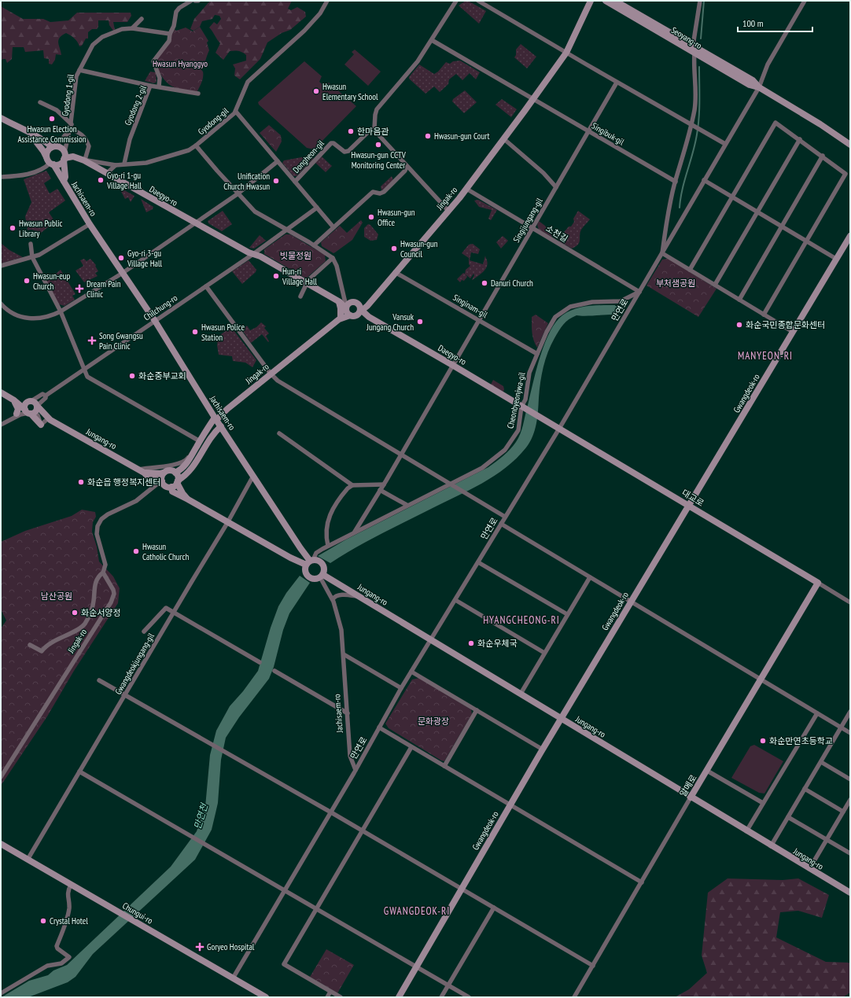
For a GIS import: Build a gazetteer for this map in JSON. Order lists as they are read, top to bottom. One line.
{"streets":{"street":["Seoyang-ro","Gyodong 1-gil","Gyodong 2-gil","Gyodong-gil","Singibuk-gil","Dongheon-gil","Daegyo-ro","Jingak-ro","Jachisaem-ro","Singijungang-gil","소천길","Singinam-gil","Chilchung-ro","만연로","Gwangdeok-ro","Cheonbyeonjwa-gil","Jungang-ro","대교로","Gwangdeokjungang-gil","알메로","Chungui-ro"]},"crossings":[["Seoyang-ro","만연로"],["Gyodong 1-gil","Gyodong 2-gil"],["Gyodong 1-gil","Gyodong-gil"],["Gyodong 1-gil","Daegyo-ro"],["Gyodong 2-gil","Gyodong-gil"],["Gyodong-gil","Dongheon-gil"],["Gyodong-gil","Daegyo-ro"],["Singibuk-gil","Jingak-ro"],["Singibuk-gil","Singijungang-gil"],["Daegyo-ro","Jachisaem-ro"],["Daegyo-ro","Singijungang-gil"],["Daegyo-ro","Chilchung-ro"],["Daegyo-ro","Cheonbyeonjwa-gil"],["Daegyo-ro","대교로"],["Jingak-ro","Jachisaem-ro"],["Jingak-ro","소천길"],["Jingak-ro","Singinam-gil"],["Jingak-ro","Jungang-ro"],["Jachisaem-ro","Chilchung-ro"],["Jachisaem-ro","만연로"],["Jachisaem-ro","Cheonbyeonjwa-gil"],["Jachisaem-ro","Jungang-ro"],["Jachisaem-ro","Gwangdeokjungang-gil"],["Singijungang-gil","소천길"],["Singijungang-gil","Singinam-gil"],["Singijungang-gil","Cheonbyeonjwa-gil"],["소천길","만연로"],["소천길","Cheonbyeonjwa-gil"],["Singinam-gil","Cheonbyeonjwa-gil"],["만연로","Cheonbyeonjwa-gil"],["만연로","Jungang-ro"],["만연로","대교로"],["만연로","Chungui-ro"],["Gwangdeok-ro","Jungang-ro"],["Gwangdeok-ro","대교로"],["Cheonbyeonjwa-gil","Jungang-ro"],["Cheonbyeonjwa-gil","대교로"],["Jungang-ro","알메로"],["대교로","알메로"],["Gwangdeokjungang-gil","Chungui-ro"]],"districts":["MANYEON-RI","HYANGCHEONG-RI","GWANGDEOK-RI"],"water":["만연천"],"parks":["Hwasun Hyanggyo","빗물정원","부처샘공원","남산공원","문화광장"],"places":{"other":["Hwasun Elementary School","Hwasun Election Assistance Commission","한마음관","Hwasun-gun Court","Hwasun-gun CCTV Monitoring Center","Gyo-ri 1-gu Village Hall","Unification Church Hwasun","Hwasun-gun Office","Hwasun Public Library","Hwasun-gun Council","Gyo-ri 3-gu Village Hall","Hun-ri Village Hall","Hwasun-eup Church","Danuri Church","Vansuk Jungang Church","화순국민종합문화센터","Hwasun Police Station","화순중부교회","화순읍 행정복지센터","Hwasun Catholic Church","화순서양정","화순우체국","화순만연초등학교","Crystal Hotel"],"health":["Dream Pain Clinic","Song Gwangsu Pain Clinic","Goryeo Hospital"]},"scale_bar":"100 m"}
